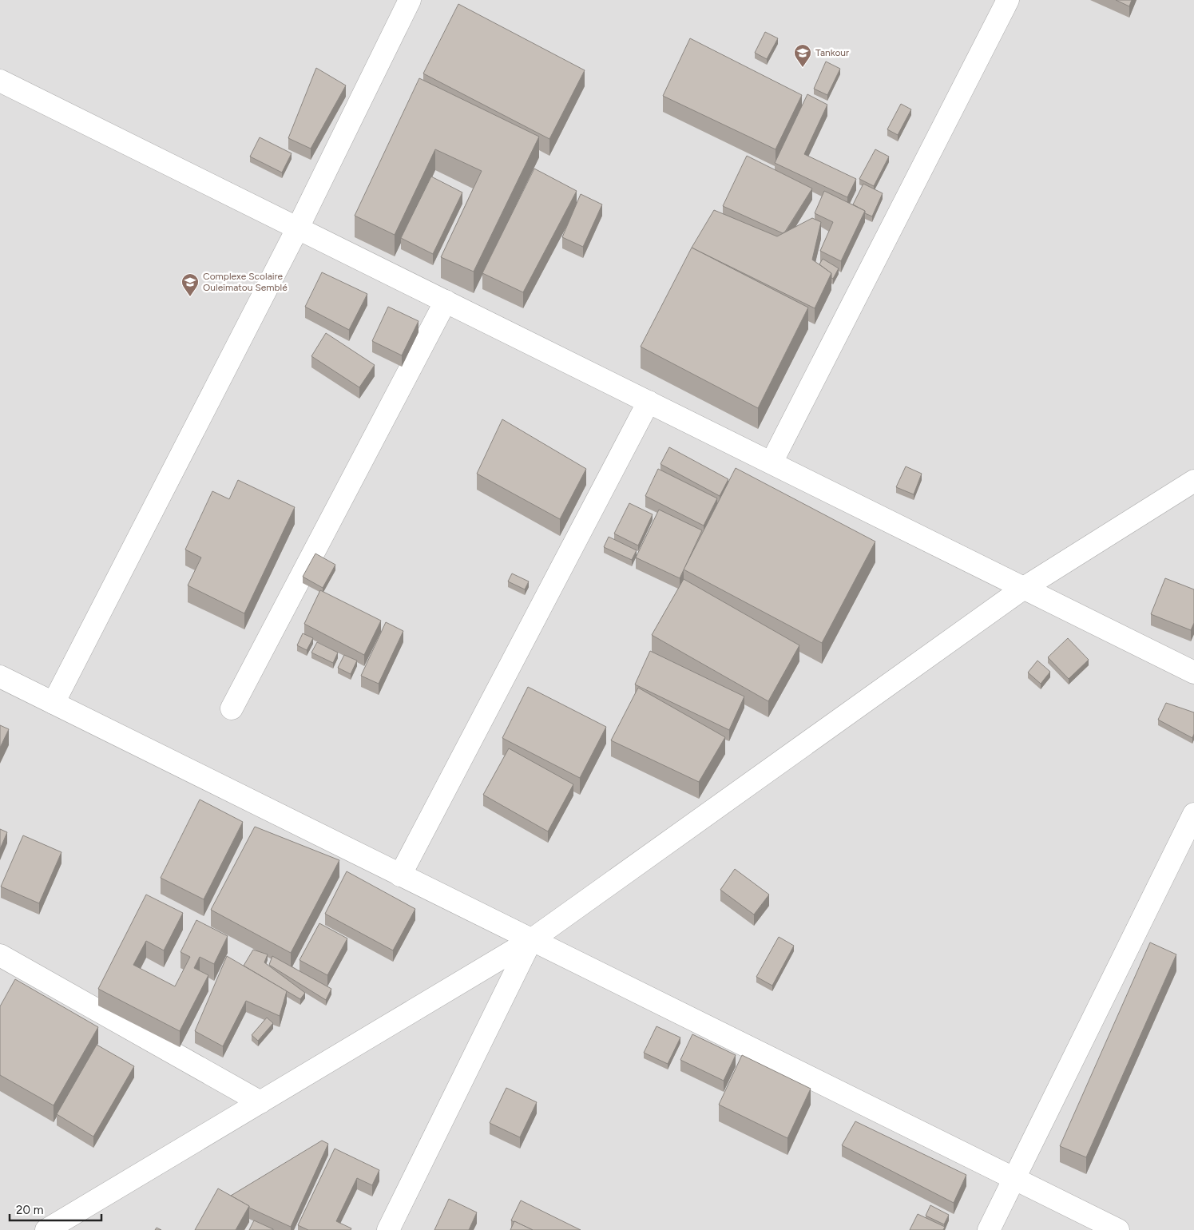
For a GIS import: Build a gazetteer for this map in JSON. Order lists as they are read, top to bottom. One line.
{"places":{"school or university":["Tankour","Complexe Scolaire Ouleïmatou Semblé"]},"scale_bar":"20 m"}
